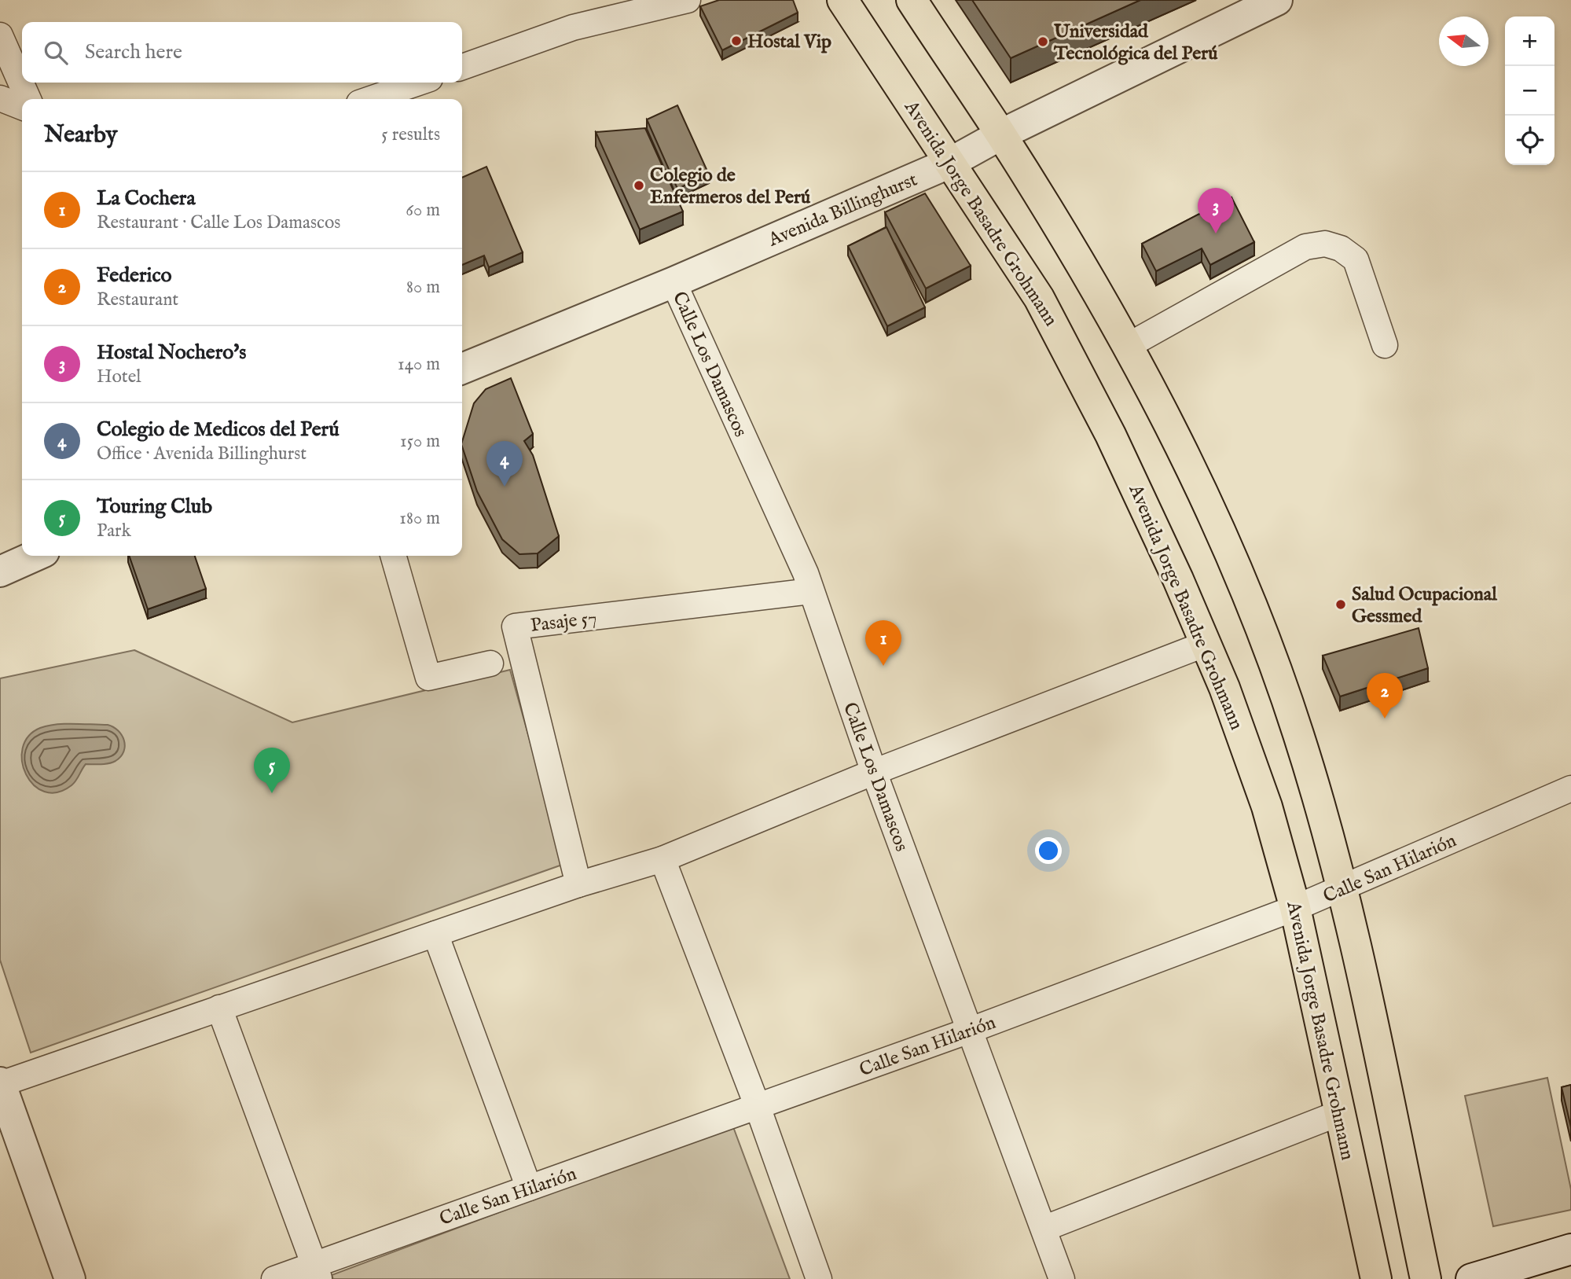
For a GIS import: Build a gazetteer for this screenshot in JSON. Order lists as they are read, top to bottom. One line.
{"streets":{"highway":["Avenida Jorge Basadre Grohmann"],"street":["Avenida Billinghurst","Calle Los Damascos","Pasaje 57","Calle San Hilarión"]},"crossings":[["Avenida Billinghurst","Avenida Jorge Basadre Grohmann"],["Avenida Billinghurst","Calle Los Damascos"],["Avenida Jorge Basadre Grohmann","Calle San Hilarión"],["Calle Los Damascos","Pasaje 57"],["Calle Los Damascos","Calle San Hilarión"]],"places":["Hostal Vip","Universidad Tecnológica del Perú","Colegio de Enfermeros del Perú","Salud Ocupacional Gessmed"],"north":"left","page":{"map_buttons":["+","−"],"search":"Search here","heading":["Nearby","5 results"],"list":[{"mark":"1","name":"La Cochera","note":"Restaurant · Calle Los Damascos","value":"60 m"},{"mark":"2","name":"Federico","note":"Restaurant","value":"80 m"},{"mark":"3","name":"Hostal Nochero's","note":"Hotel","value":"140 m"},{"mark":"4","name":"Colegio de Medicos del Perú","note":"Office · Avenida Billinghurst","value":"150 m"},{"mark":"5","name":"Touring Club","note":"Park","value":"180 m"}],"pins":["3","4","1","2","5"]}}
